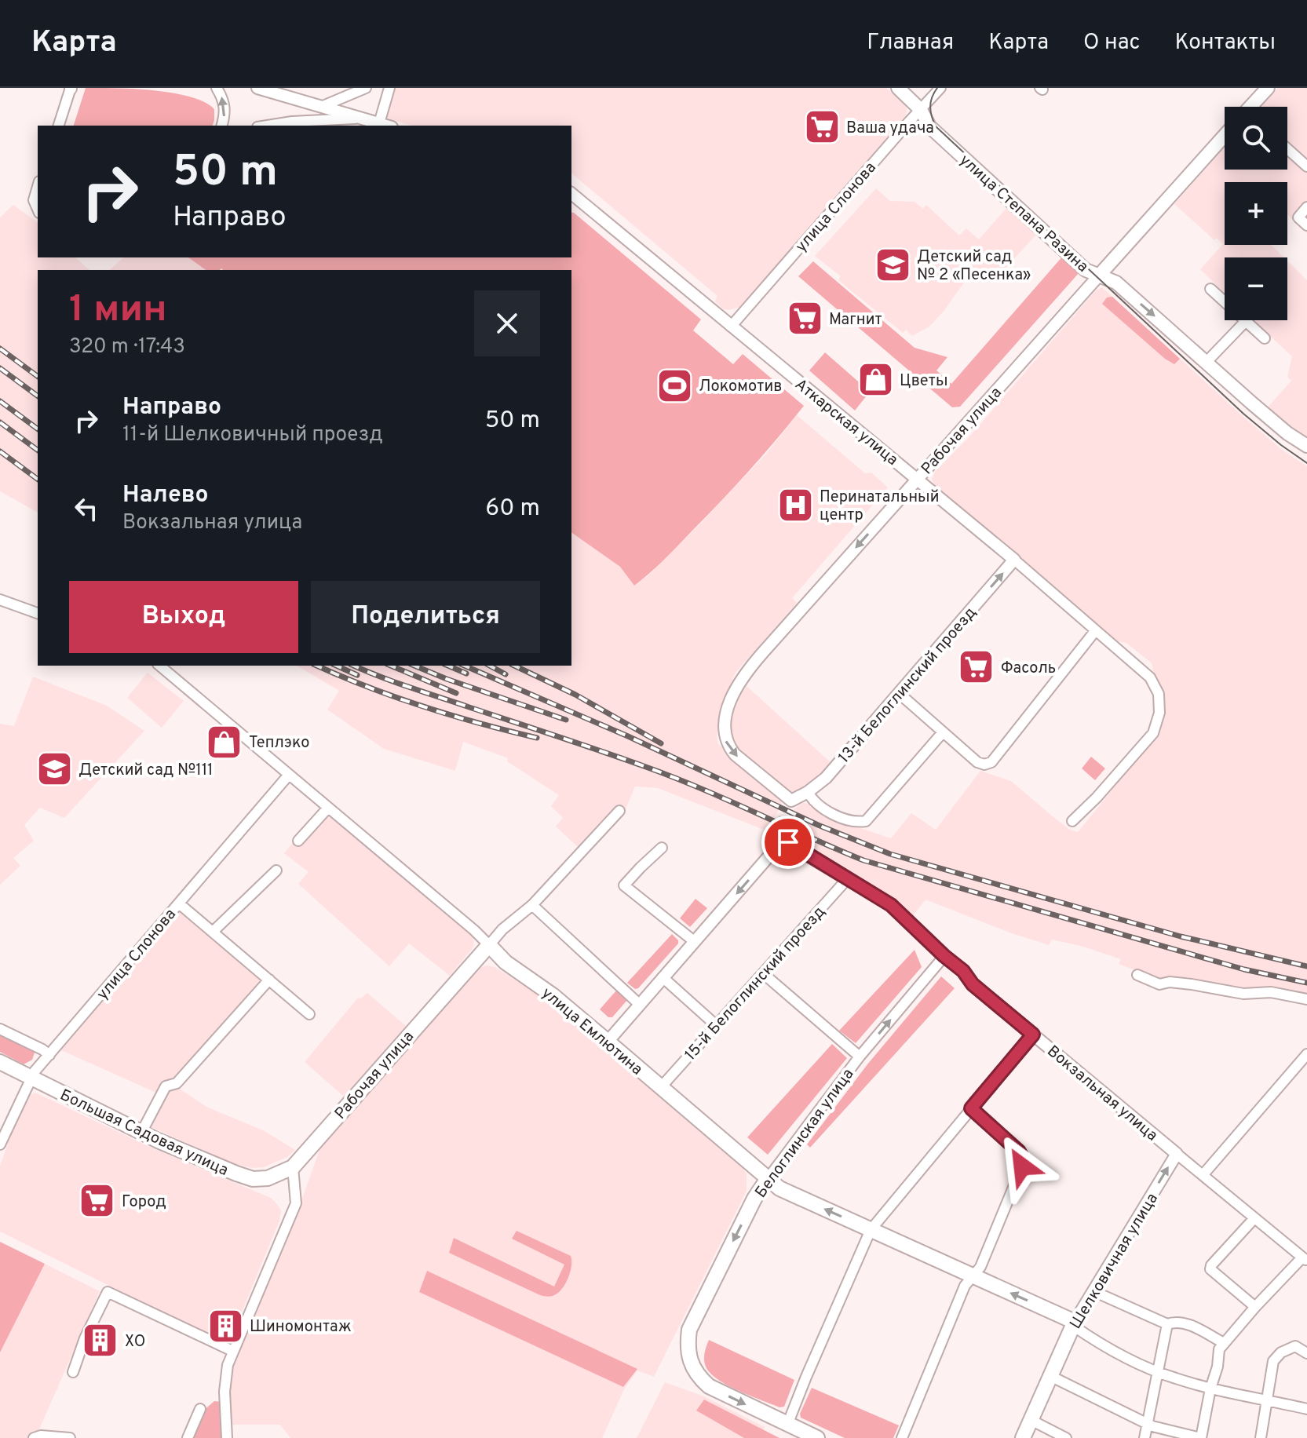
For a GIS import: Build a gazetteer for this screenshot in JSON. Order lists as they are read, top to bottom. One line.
{"streets":{"main road":["улица Степана Разина","Рабочая улица","улица Емлютина","Большая Садовая улица","Белоглинская улица","Шелковичная улица"],"street":["улица Слонова","Аткарская улица","13-й Белоглинский проезд","15-й Белоглинский проезд","Вокзальная улица"]},"crossings":[["улица Слонова","улица Степана Разина"],["улица Слонова","Аткарская улица"],["улица Слонова","улица Емлютина"],["улица Слонова","Большая Садовая улица"],["улица Степана Разина","Рабочая улица"],["Аткарская улица","Рабочая улица"],["Аткарская улица","13-й Белоглинский проезд"],["Рабочая улица","13-й Белоглинский проезд"],["Рабочая улица","улица Емлютина"],["Рабочая улица","Большая Садовая улица"],["15-й Белоглинский проезд","улица Емлютина"],["15-й Белоглинский проезд","Вокзальная улица"],["улица Емлютина","Белоглинская улица"],["улица Емлютина","Шелковичная улица"],["Вокзальная улица","Белоглинская улица"],["Вокзальная улица","Шелковичная улица"]],"one_way":["13-й Белоглинский проезд","Шелковичная улица"],"places":{"supermarket":["Ваша удача","Магнит","Фасоль","Город"],"school or university":["Детский сад № 2 «Песенка»","Детский сад №111"],"shop":["Цветы","Теплэко"],"sports":["Локомотив"],"hospital":["Перинатальный центр"],"building":["Шиномонтаж","ХО"]},"page":{"header":"Карта","nav":["Главная","Карта","О нас","Контакты"],"map_buttons":["+","−"],"turn":["50 m","Направо"],"heading":["1 мин","320 m · 17:43"],"list":[{"name":"Направо","note":"11-й Шелковичный проезд","value":"50 m"},{"name":"Налево","note":"Вокзальная улица","value":"60 m"}],"buttons":["Выход","Поделиться"]}}
